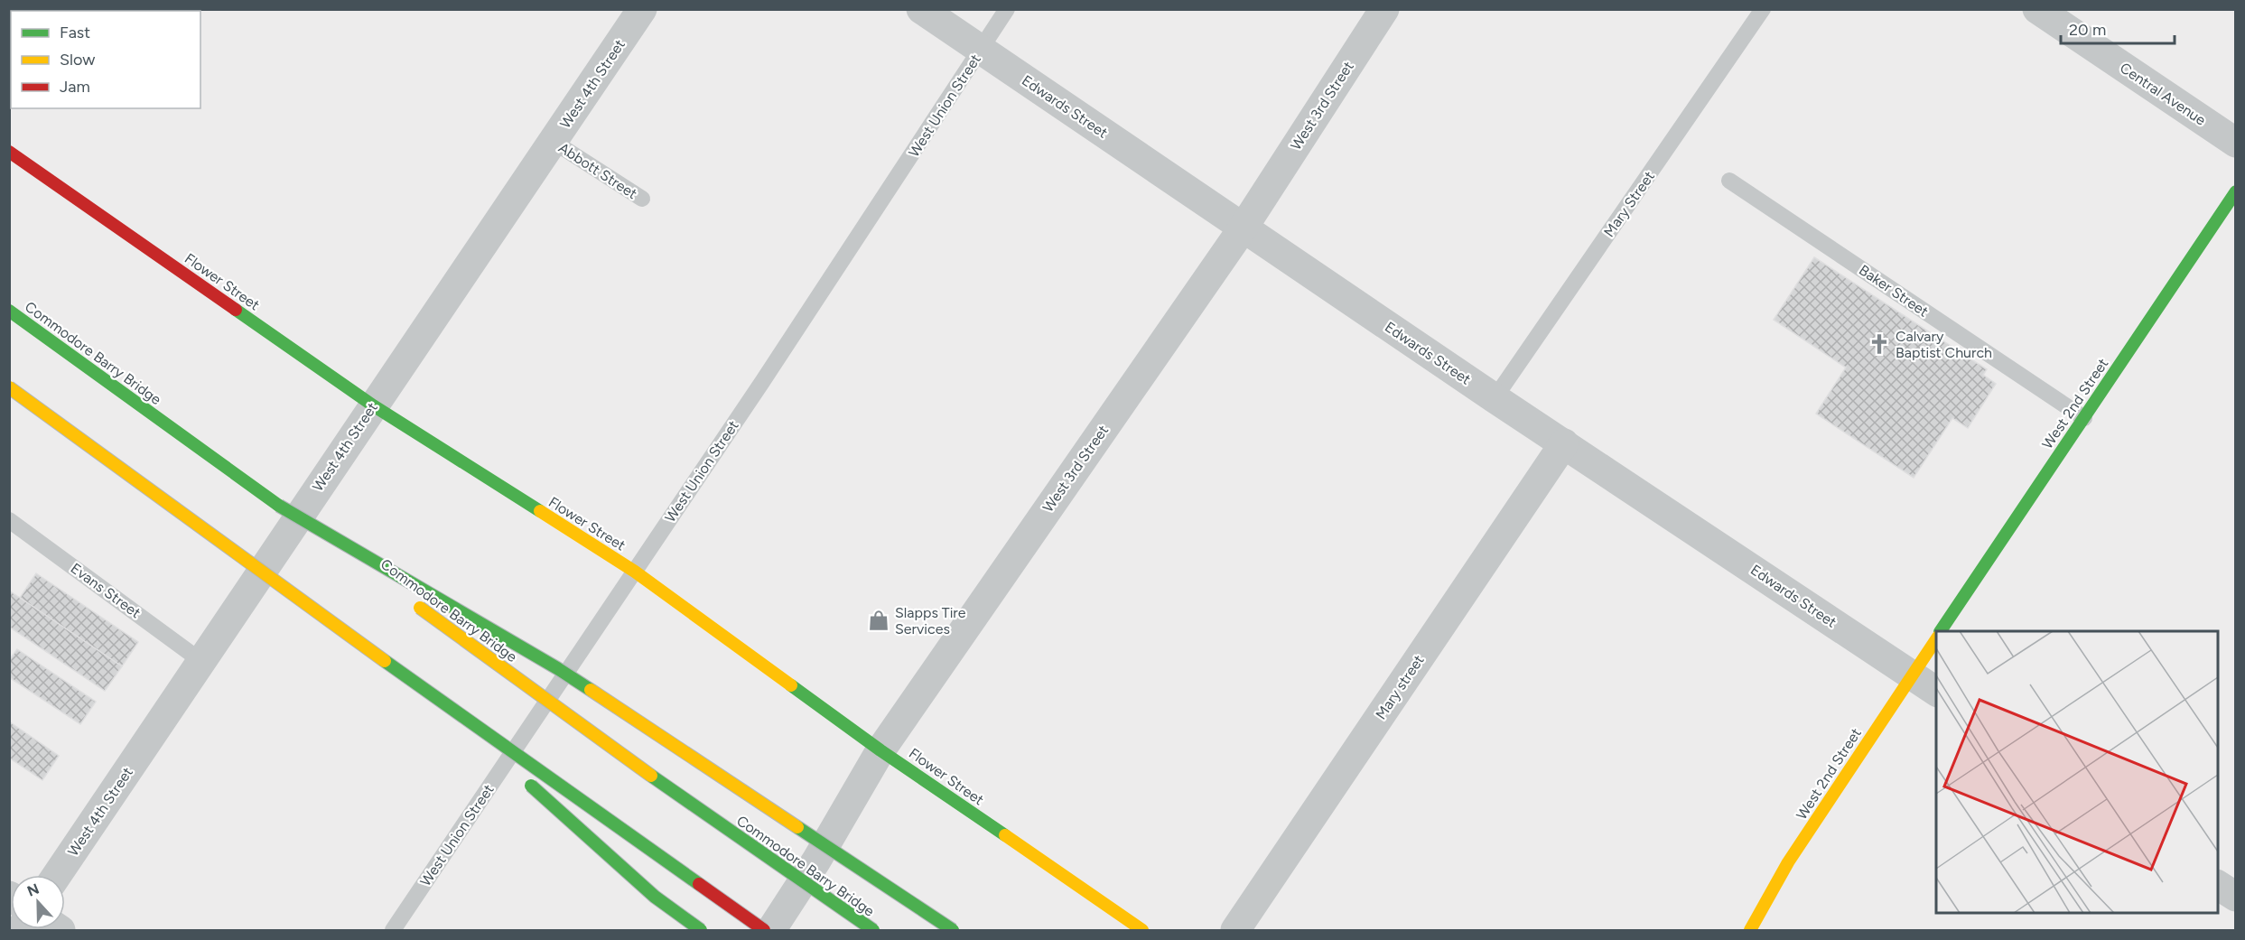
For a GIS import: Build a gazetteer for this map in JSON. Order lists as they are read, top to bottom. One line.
{"streets":{"main road":["Flower Street","Commodore Barry Bridge","West 2nd Street"],"street":["West 4th Street","Central Avenue","West 3rd Street","Edwards Street","Mary street"],"lane":["West Union Street","Abbott Street","Mary Street","Baker Street","Evans Street"]},"crossings":[["West 4th Street","Abbott Street"],["West 4th Street","Flower Street"],["West 4th Street","Evans Street"],["West Union Street","Edwards Street"],["West Union Street","Flower Street"],["West 3rd Street","Edwards Street"],["West 3rd Street","Flower Street"],["Edwards Street","Mary Street"],["Edwards Street","West 2nd Street"],["Edwards Street","Mary street"],["Baker Street","West 2nd Street"]],"places":{"church":["Calvary Baptist Church"],"shop":["Slapps Tire Services"]},"legend":["Fast","Slow","Jam"],"scale_bar":"20 m","north":"top"}
